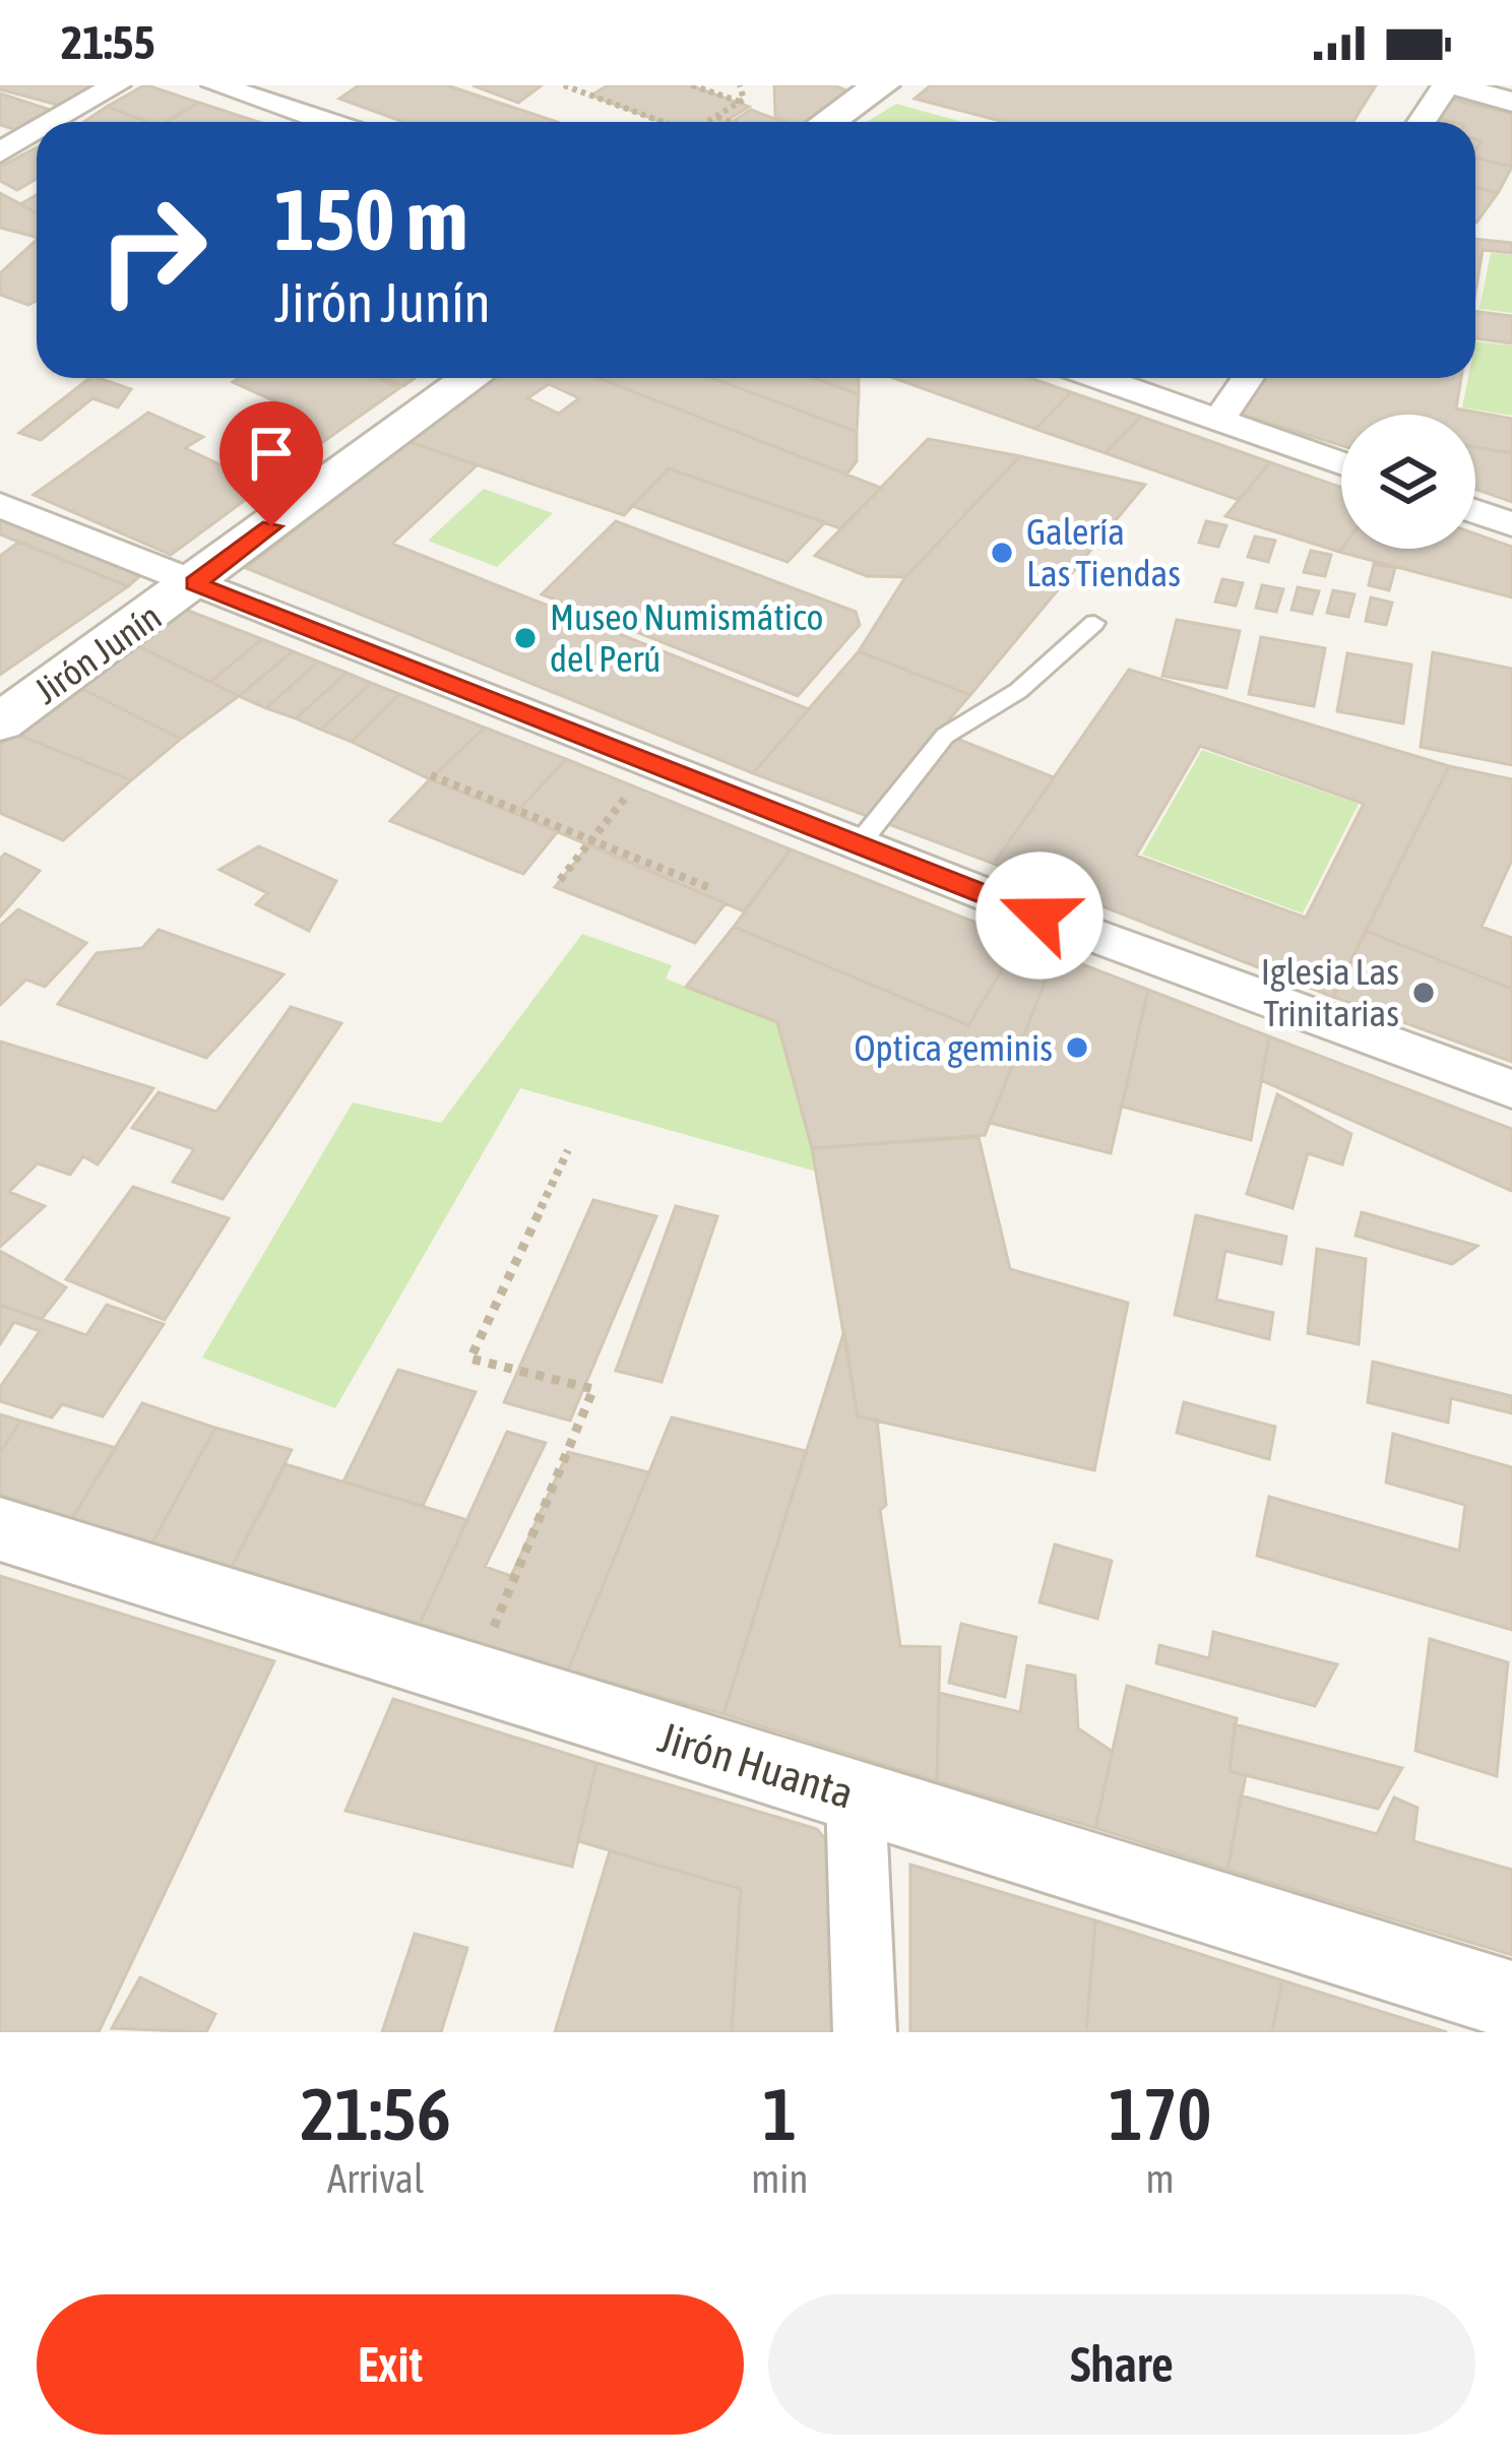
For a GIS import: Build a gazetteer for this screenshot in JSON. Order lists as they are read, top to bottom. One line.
{"streets":{"street":["Jirón Junín","Jirón Huanta"]},"places":["Galería Las Tiendas","Museo Numismático del Perú","Iglesia Las Trinitarias","Optica geminis"],"page":{"status":"21:55","turn":["150 m","Jirón Junín"],"eta":["21:56","Arrival","1","min","170","m"],"buttons":["Exit","Share"]}}
